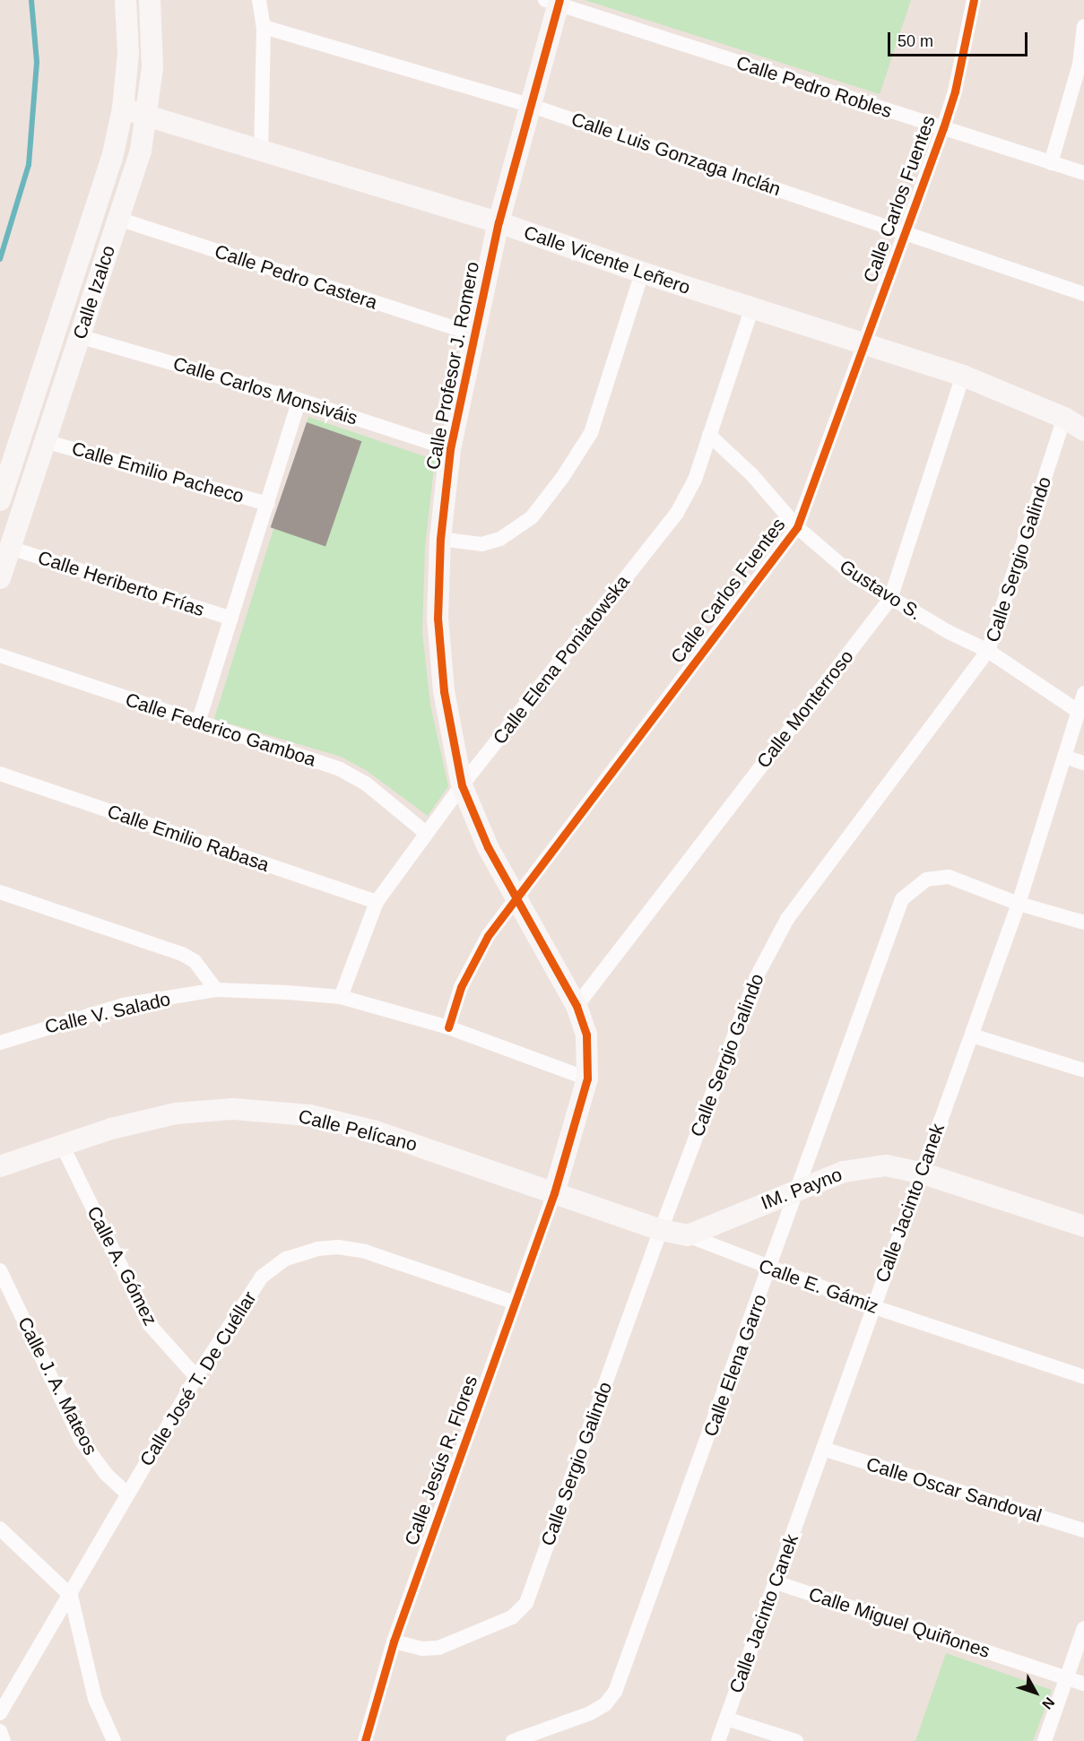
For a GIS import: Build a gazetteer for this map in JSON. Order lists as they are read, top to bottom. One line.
{"streets":{"street":["Calle Pedro Robles","Calle Luis Gonzaga Inclán","Calle Carlos Fuentes","Calle Vicente Leñero","Calle Pedro Castera","Calle Izalco","Calle Profesor J. Romero","Calle Carlos Monsiváis","Calle Emilio Pacheco","Calle Sergio Galindo","Calle Heriberto Frías","Gustavo S.","Calle Elena Poniatowska","Calle Monterroso","Calle Federico Gamboa","Calle Emilio Rabasa","Calle V. Salado","Calle Pelícano","IM. Payno","Calle Jacinto Canek","Calle A. Gómez","Calle E. Gámiz","Calle Elena Garro","Calle José T. De Cuéllar","Calle J. A. Mateos","Calle Jesús R. Flores","Calle Oscar Sandoval","Calle Miguel Quiñones"]},"crossings":[["Calle Pedro Robles","Calle Carlos Fuentes"],["Calle Pedro Robles","Calle Profesor J. Romero"],["Calle Luis Gonzaga Inclán","Calle Carlos Fuentes"],["Calle Luis Gonzaga Inclán","Calle Profesor J. Romero"],["Calle Carlos Fuentes","Calle Vicente Leñero"],["Calle Carlos Fuentes","Calle Profesor J. Romero"],["Calle Carlos Fuentes","Gustavo S."],["Calle Carlos Fuentes","Calle V. Salado"],["Calle Vicente Leñero","Calle Izalco"],["Calle Vicente Leñero","Calle Profesor J. Romero"],["Calle Vicente Leñero","Calle Sergio Galindo"],["Calle Vicente Leñero","Calle Elena Poniatowska"],["Calle Vicente Leñero","Calle Monterroso"],["Calle Pedro Castera","Calle Izalco"],["Calle Pedro Castera","Calle Profesor J. Romero"],["Calle Izalco","Calle Carlos Monsiváis"],["Calle Izalco","Calle Emilio Pacheco"],["Calle Izalco","Calle Heriberto Frías"],["Calle Profesor J. Romero","Calle Carlos Monsiváis"],["Calle Profesor J. Romero","Calle Elena Poniatowska"],["Calle Profesor J. Romero","Calle Monterroso"],["Calle Profesor J. Romero","Calle V. Salado"],["Calle Profesor J. Romero","Calle Pelícano"],["Calle Profesor J. Romero","Calle E. Gámiz"],["Calle Profesor J. Romero","Calle Jesús R. Flores"],["Calle Sergio Galindo","Gustavo S."],["Calle Sergio Galindo","Calle E. Gámiz"],["Calle Sergio Galindo","Calle Jesús R. Flores"],["Gustavo S.","Calle Elena Poniatowska"],["Gustavo S.","Calle Monterroso"],["Gustavo S.","Calle Jacinto Canek"],["Calle Elena Poniatowska","Calle Federico Gamboa"],["Calle Elena Poniatowska","Calle Emilio Rabasa"],["Calle Elena Poniatowska","Calle V. Salado"],["Calle Pelícano","Calle A. Gómez"],["Calle Pelícano","Calle E. Gámiz"],["Calle Pelícano","Calle Jesús R. Flores"],["IM. Payno","Calle Jacinto Canek"],["IM. Payno","Calle E. Gámiz"],["IM. Payno","Calle Elena Garro"],["Calle Jacinto Canek","Calle E. Gámiz"],["Calle Jacinto Canek","Calle Elena Garro"],["Calle Jacinto Canek","Calle Oscar Sandoval"],["Calle Jacinto Canek","Calle Miguel Quiñones"],["Calle A. Gómez","Calle José T. De Cuéllar"],["Calle E. Gámiz","Calle Elena Garro"],["Calle E. Gámiz","Calle Jesús R. Flores"],["Calle José T. De Cuéllar","Calle J. A. Mateos"],["Calle José T. De Cuéllar","Calle Jesús R. Flores"]],"scale_bar":"50 m","north":"bottom right"}
